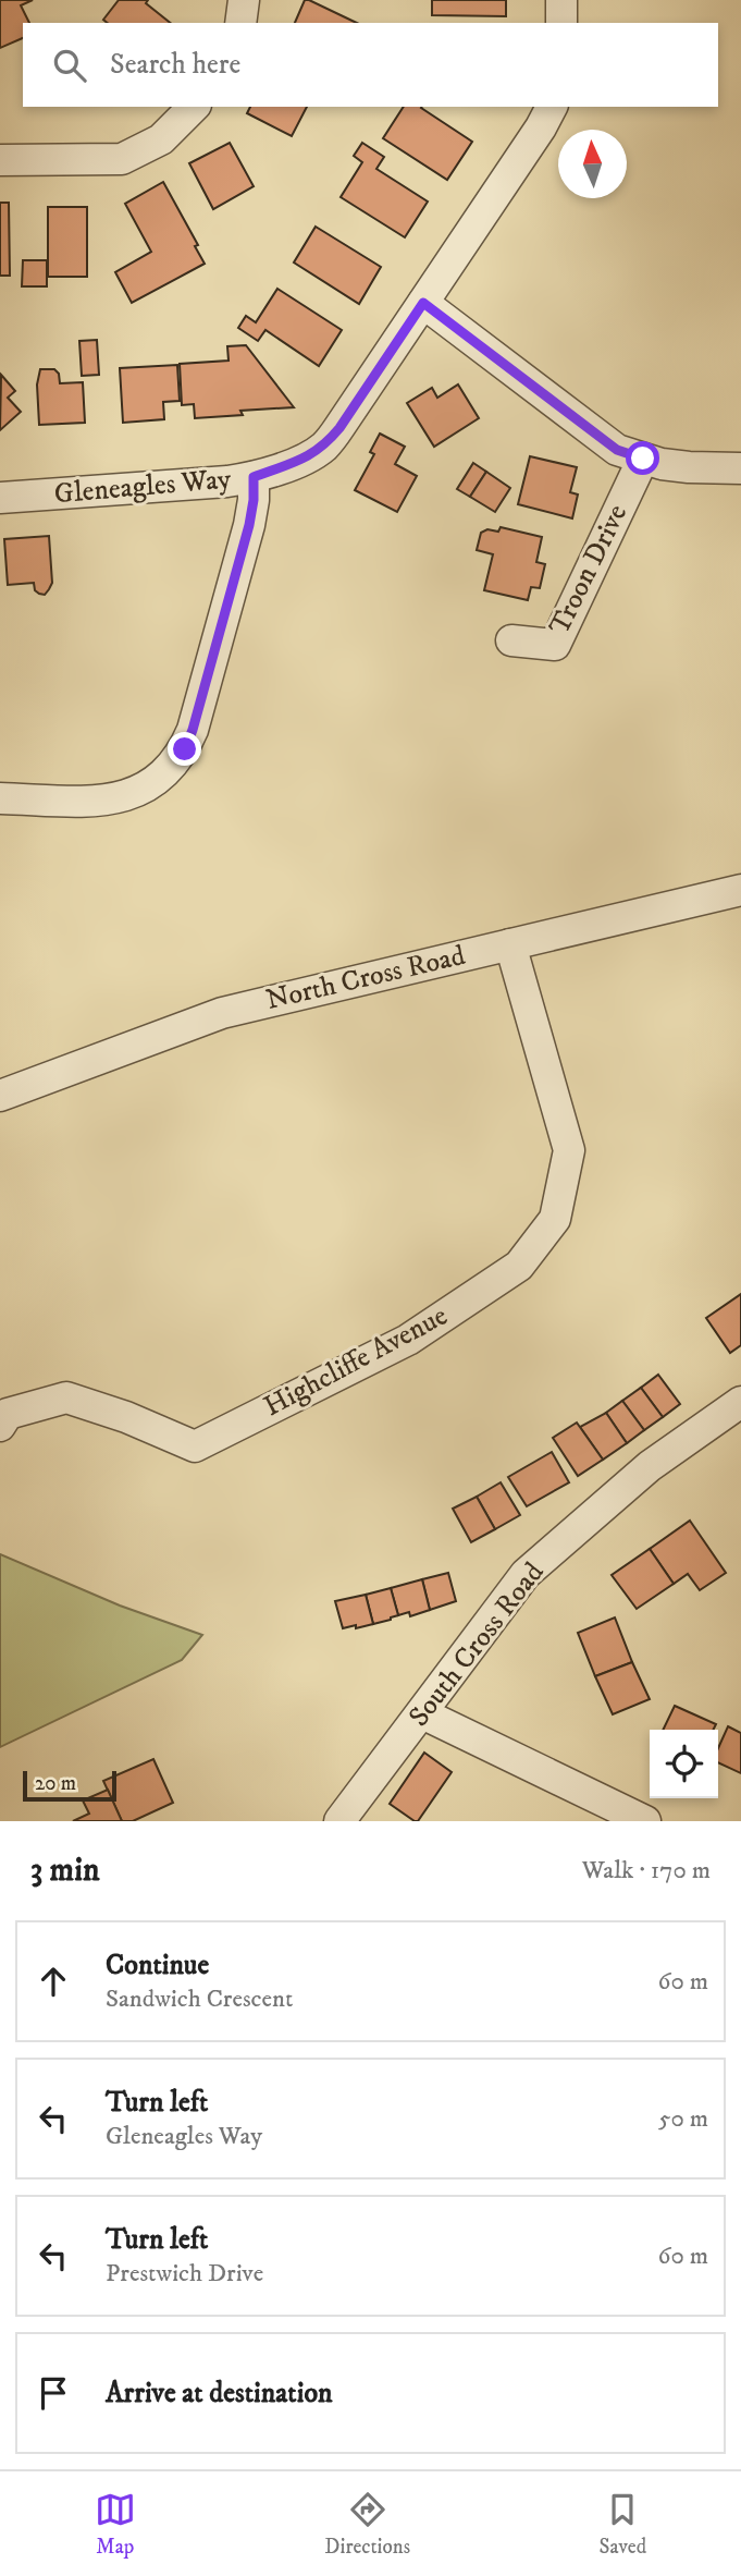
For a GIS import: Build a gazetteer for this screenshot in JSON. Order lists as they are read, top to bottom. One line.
{"streets":{"street":["Gleneagles Way","Troon Drive","North Cross Road","Highcliffe Avenue","South Cross Road"]},"crossings":[["North Cross Road","Highcliffe Avenue"]],"scale_bar":"20 m","north":"top","page":{"search":"Search here","scale":"20 m","heading":["3 min","Walk · 170 m"],"list":[["Continue","Sandwich Crescent","60 m"],["Turn left","Gleneagles Way","50 m"],["Turn left","Prestwich Drive","60 m"],"Arrive at destination"],"nav":["Map","Directions","Saved"]}}
